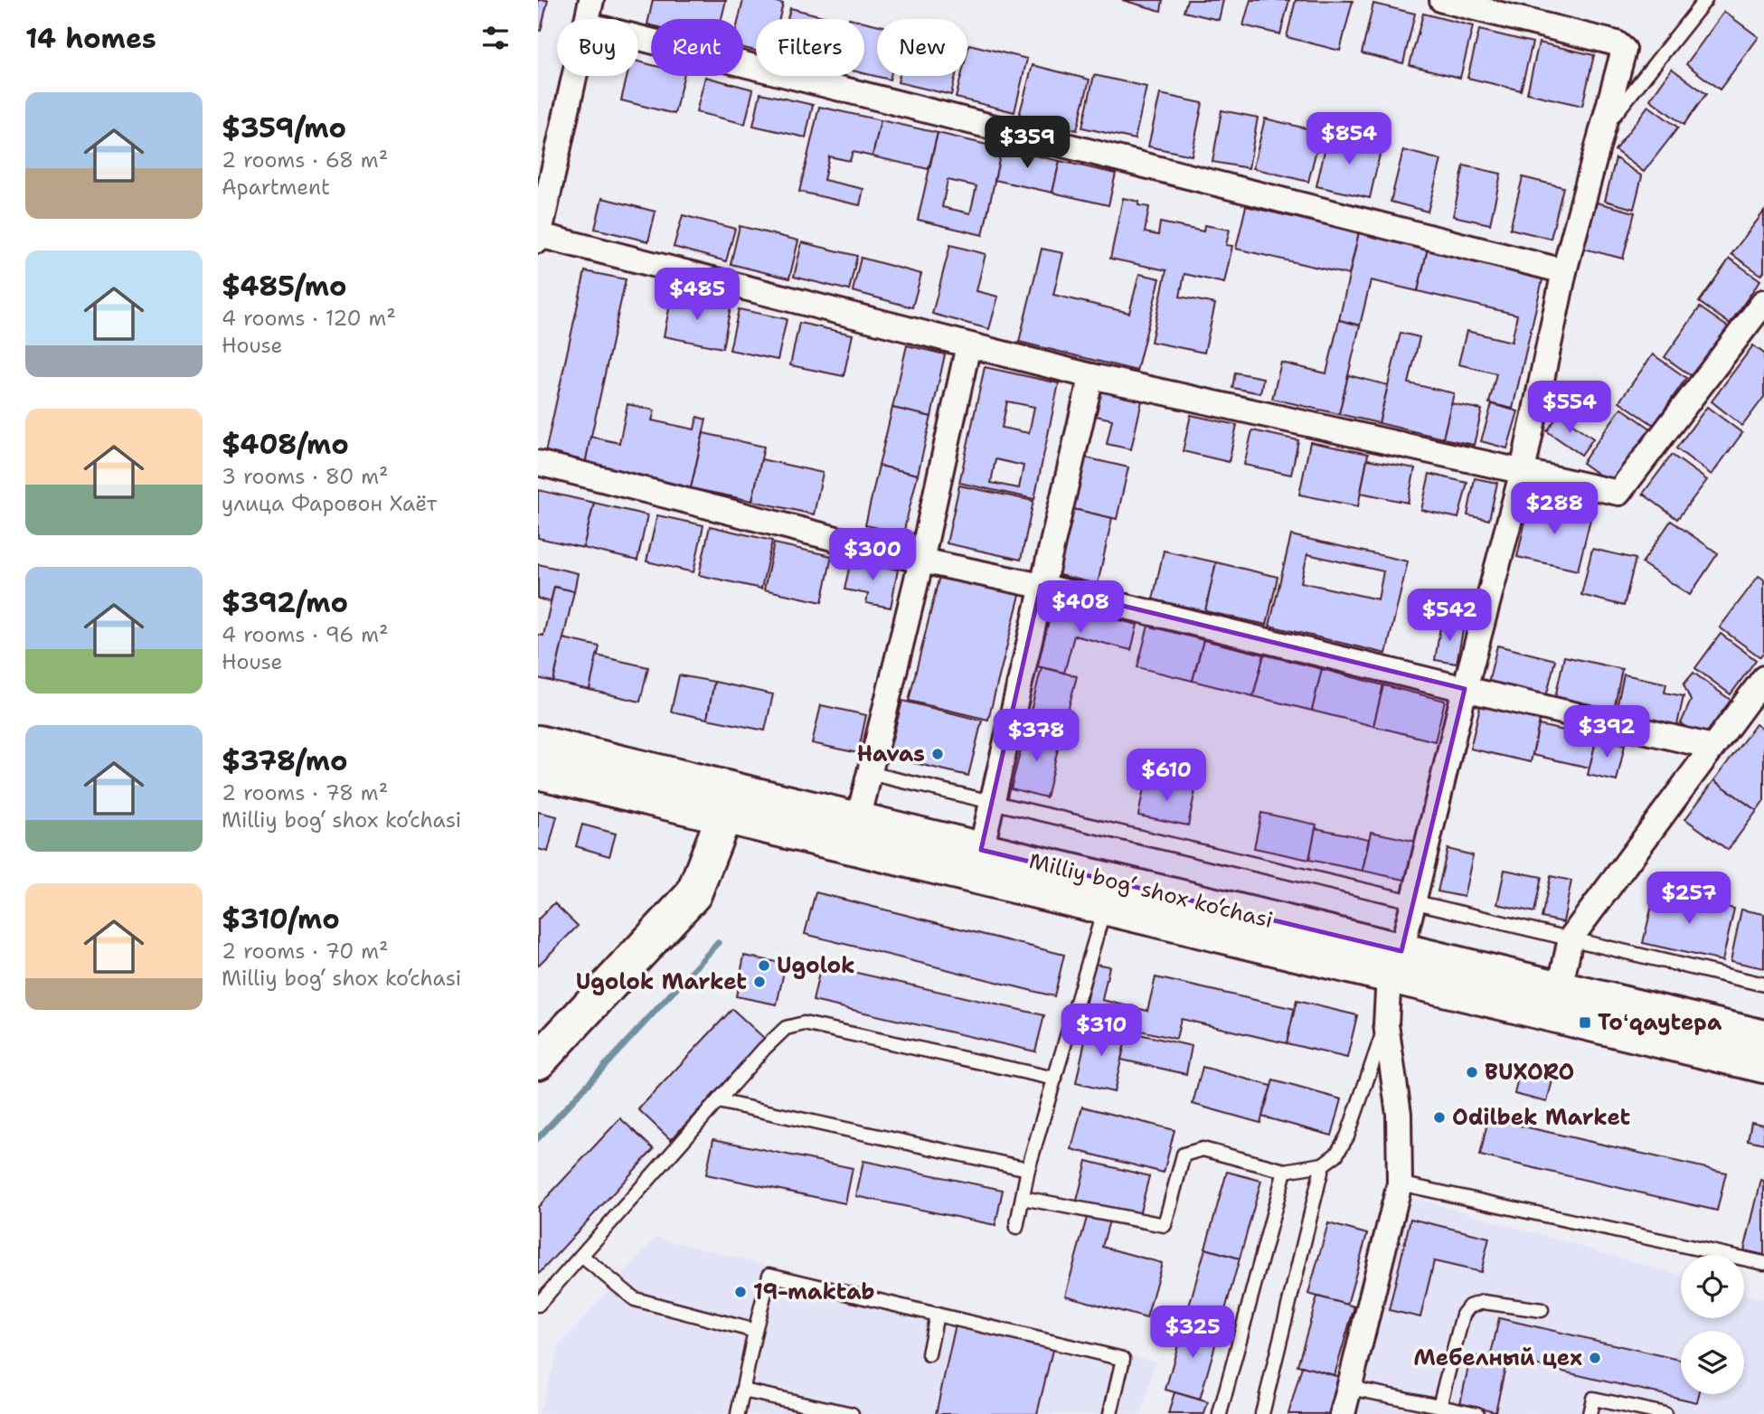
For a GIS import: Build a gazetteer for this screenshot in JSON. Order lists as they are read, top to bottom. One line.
{"streets":{"main road":["Milliy bog‘ shox ko‘chasi"]},"places":{"other":["Havas","Ugolok","Ugolok Market","BUXORO","Odilbek Market","19-maktab","Мебелный цех"],"transit":["Toʻqaytepa"]},"page":{"heading":"14 homes","chip":["Buy","Rent","Filters","New"],"list":[{"name":"$359/mo","note":"2 rooms · 68 m² · Apartment"},{"name":"$485/mo","note":"4 rooms · 120 m² · House"},{"name":"$408/mo","note":"3 rooms · 80 m² · улица Фаровон Хаёт"},{"name":"$392/mo","note":"4 rooms · 96 m² · House"},{"name":"$378/mo","note":"2 rooms · 78 m² · Milliy bog‘ shox ko‘chasi"},{"name":"$310/mo","note":"2 rooms · 70 m² · Milliy bog‘ shox ko‘chasi"}],"price":["$854","$359","$485","$554","$288","$300","$408","$542","$392","$378","$610","$257","$310","$325"]}}
